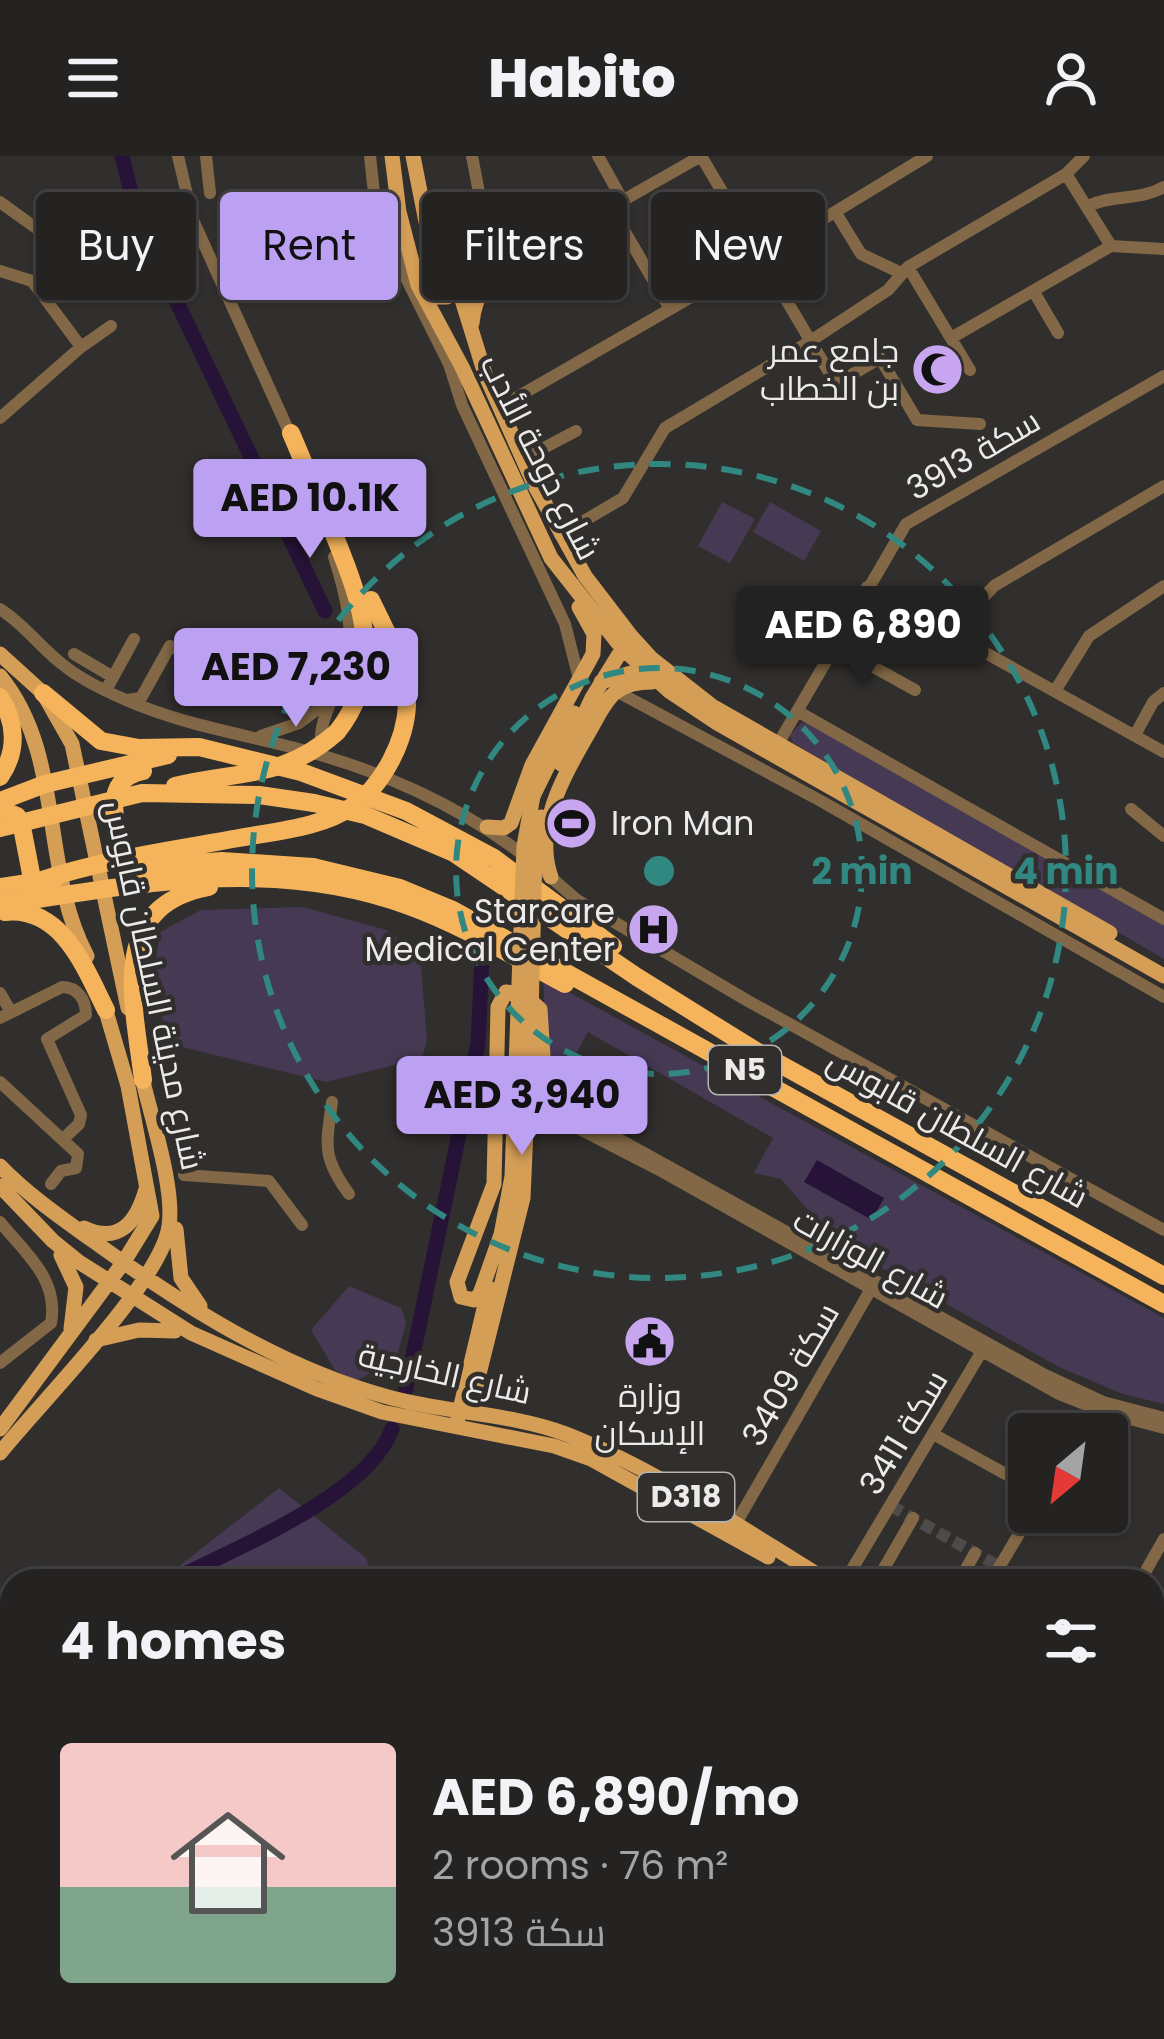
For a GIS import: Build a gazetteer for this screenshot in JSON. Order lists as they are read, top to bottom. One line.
{"streets":{"highway":["N5","شارع السلطان قابوس"],"main road":["شارع دوحة الأدب","شارع مدينة السلطان قابوس","شارع الخارجية","D318"],"street":["سكة 3913","شارع الوزارات","سكة 3409","سكة 3411"]},"crossings":[["سكة 3913","شارع دوحة الأدب"],["شارع مدينة السلطان قابوس","شارع الخارجية"],["شارع الوزارات","سكة 3409"],["شارع الوزارات","سكة 3411"],["شارع الخارجية","سكة 3409"]],"places":{"mosque":["جامع عمر بن الخطاب"],"sports":["Iron Man"],"hospital":["Starcare Medical Center"],"public building":["وزارة الإسكان"]},"north":"bottom left","page":{"header":"Habito","chip":["Buy","Rent","Filters","New"],"price":["AED 10.1K","AED 6,890","AED 7,230","AED 3,940"],"heading":"4 homes","list":[{"name":"AED 6,890/mo","note":"2 rooms · 76 m² · سكة 3913"}]},"rings":["2 min","4 min"]}
